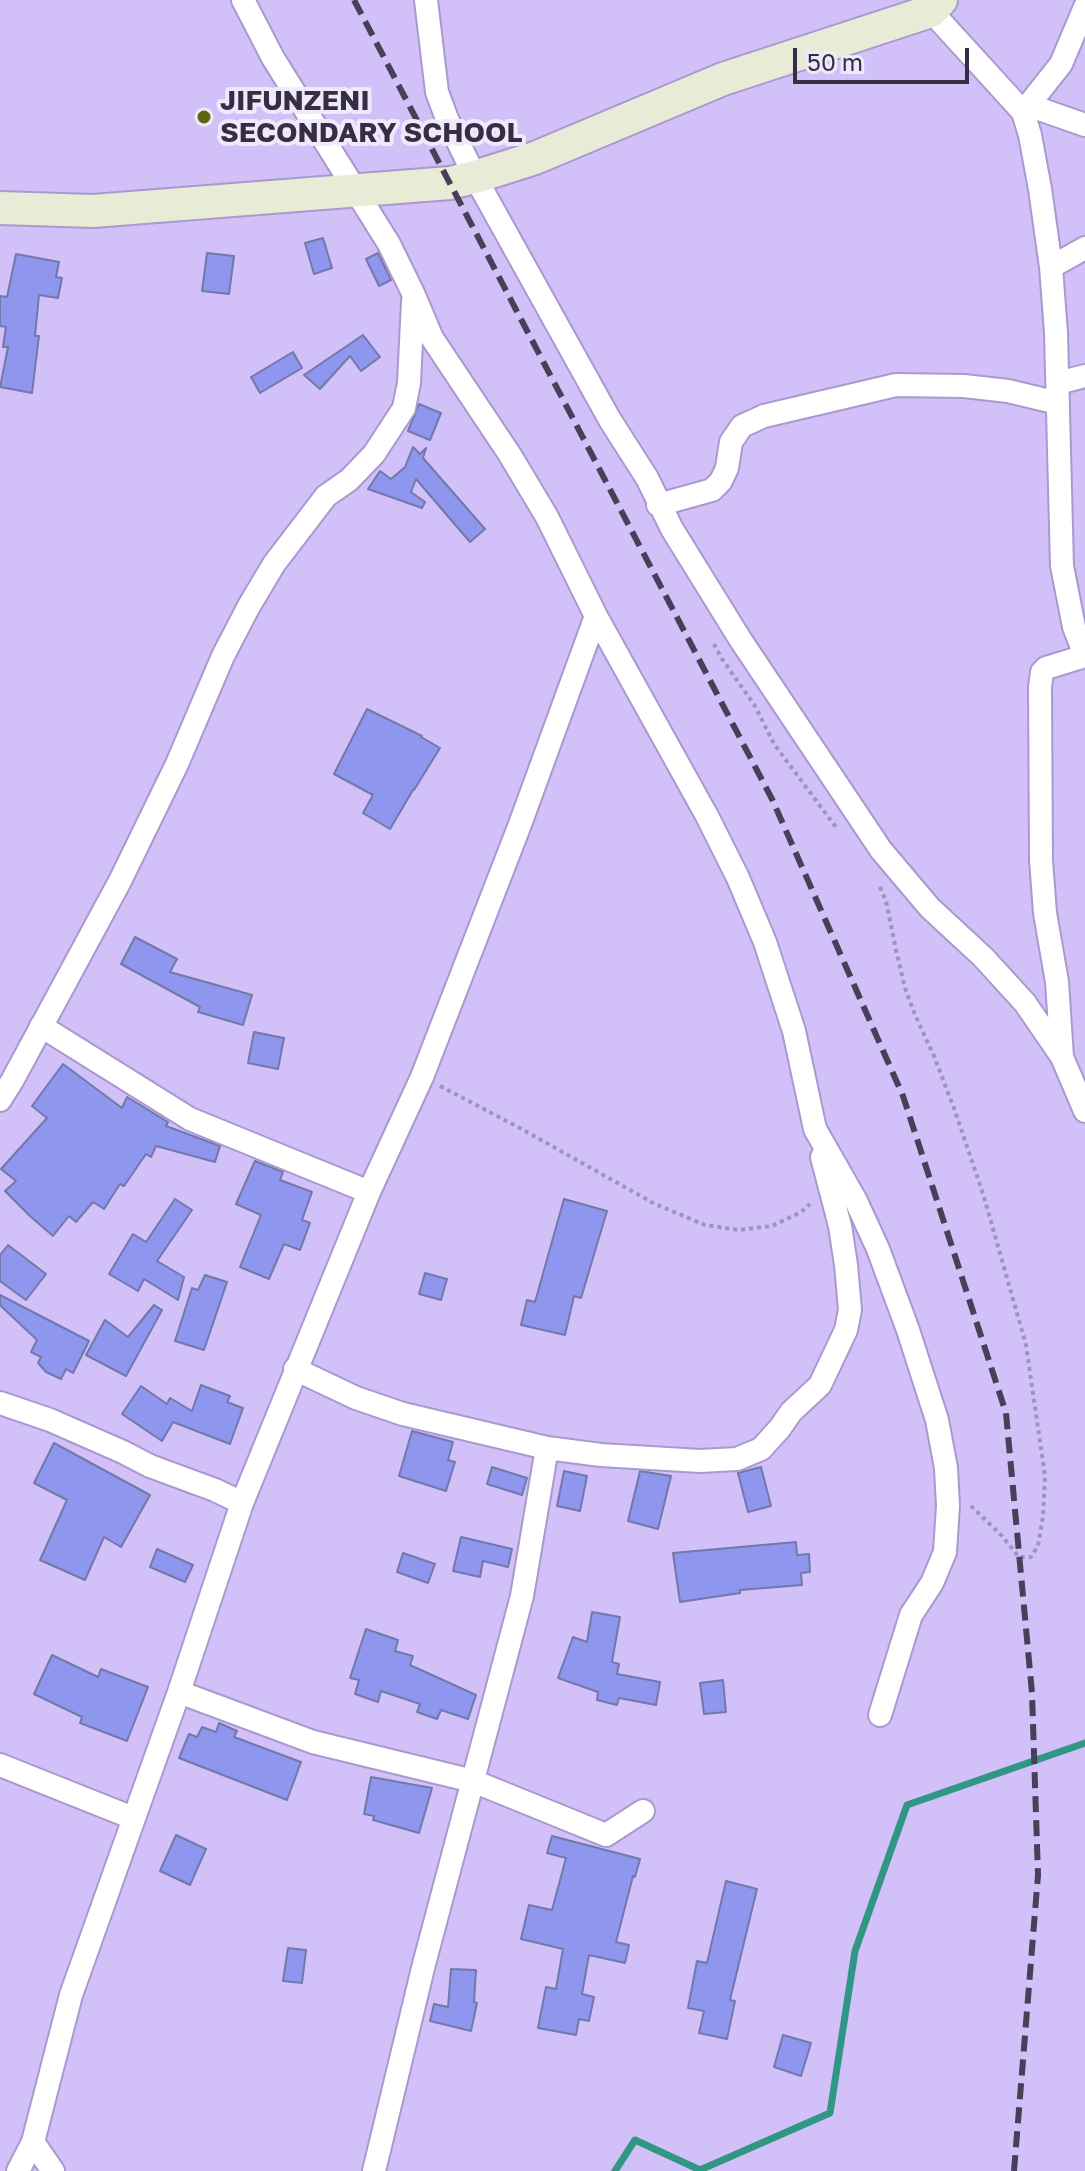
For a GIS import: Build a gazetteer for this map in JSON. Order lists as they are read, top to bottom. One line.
{"places":["JIFUNZENI SECONDARY SCHOOL"],"scale_bar":"50 m"}
